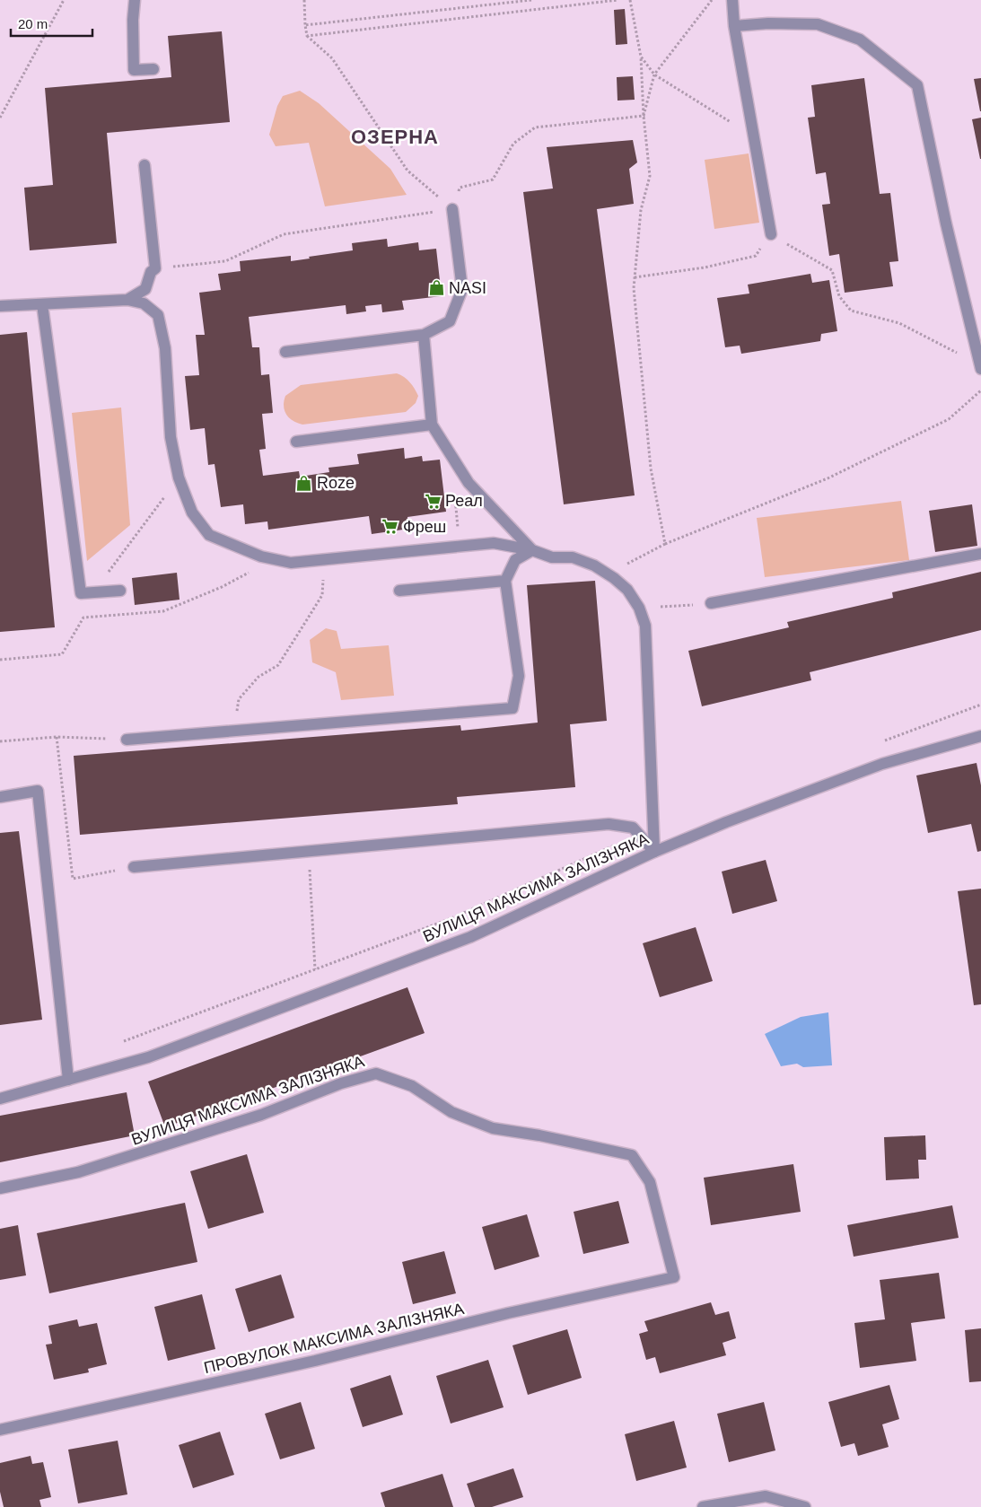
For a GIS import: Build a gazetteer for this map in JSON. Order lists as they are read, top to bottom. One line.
{"streets":{"street":["ВУЛИЦЯ МАКСИМА ЗАЛІЗНЯКА","ПРОВУЛОК МАКСИМА ЗАЛІЗНЯКА"]},"crossings":[["ВУЛИЦЯ МАКСИМА ЗАЛІЗНЯКА","ПРОВУЛОК МАКСИМА ЗАЛІЗНЯКА"]],"districts":["ОЗЕРНА"],"places":{"shop":["NASI","Roze"],"supermarket":["Реал","Фреш"]},"scale_bar":"20 m"}
